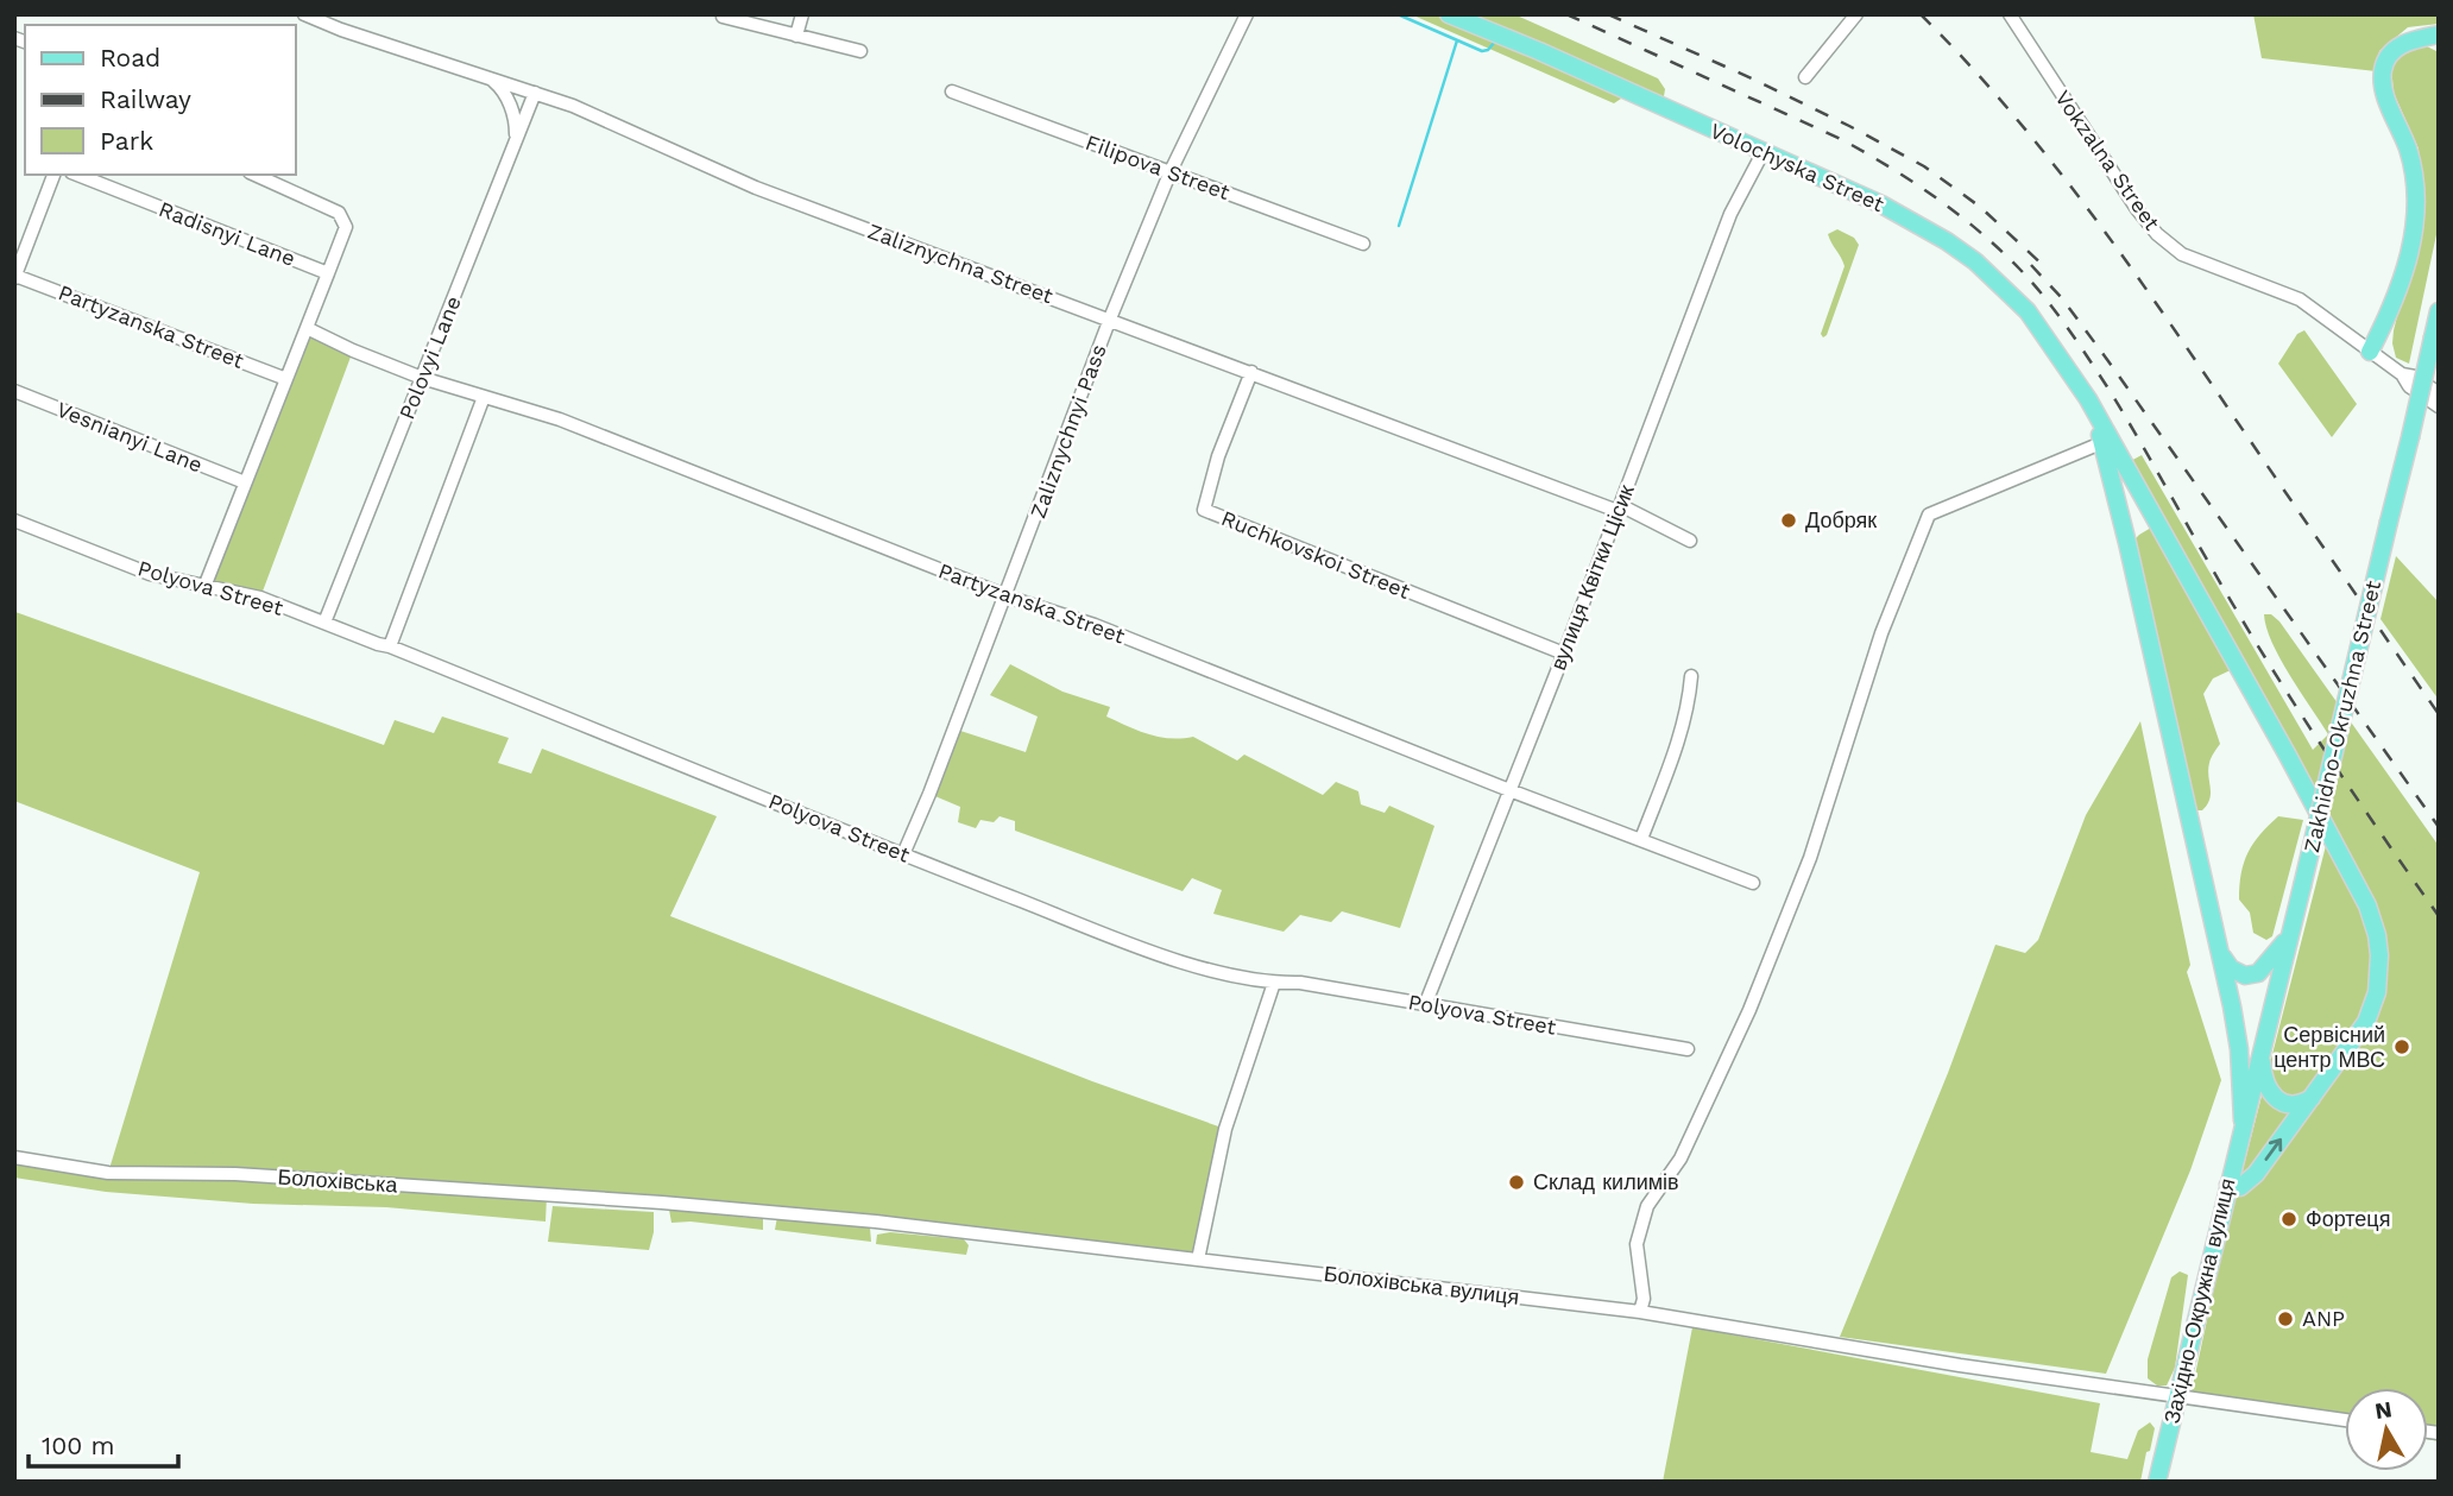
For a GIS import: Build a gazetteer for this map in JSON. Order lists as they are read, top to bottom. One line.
{"streets":{"main road":["Volochyska Street","Zakhidno-Okruzhna Street","Західно-Окружна вулиця"],"street":["Vokzalna Street","Filipova Street","Radisnyi Lane","Zaliznychna Street","Partyzanska Street","Polovyi Lane","Zaliznychnyi Pass","Vesnianyi Lane","Ruchkovskoi Street","вулиця Квітки Цісик","Polyova Street","Болохівська","Болохівська вулиця"]},"crossings":[["Filipova Street","Zaliznychnyi Pass"],["Volochyska Street","вулиця Квітки Цісик"],["Zaliznychna Street","Polovyi Lane"],["Zaliznychna Street","Zaliznychnyi Pass"],["Zaliznychna Street","Ruchkovskoi Street"],["Zaliznychna Street","вулиця Квітки Цісик"],["Partyzanska Street","Polovyi Lane"],["Partyzanska Street","Zaliznychnyi Pass"],["Partyzanska Street","вулиця Квітки Цісик"],["Polovyi Lane","Polyova Street"],["Zaliznychnyi Pass","Polyova Street"],["Ruchkovskoi Street","вулиця Квітки Цісик"],["вулиця Квітки Цісик","Polyova Street"],["Zakhidno-Okruzhna Street","Західно-Окружна вулиця"],["Болохівська","Болохівська вулиця"],["Болохівська вулиця","Західно-Окружна вулиця"]],"places":["Добряк","Сервісний центр МВС","Склад килимів","Фортеця","ANP"],"legend":["Road","Railway","Park"],"scale_bar":"100 m","north":"top"}
